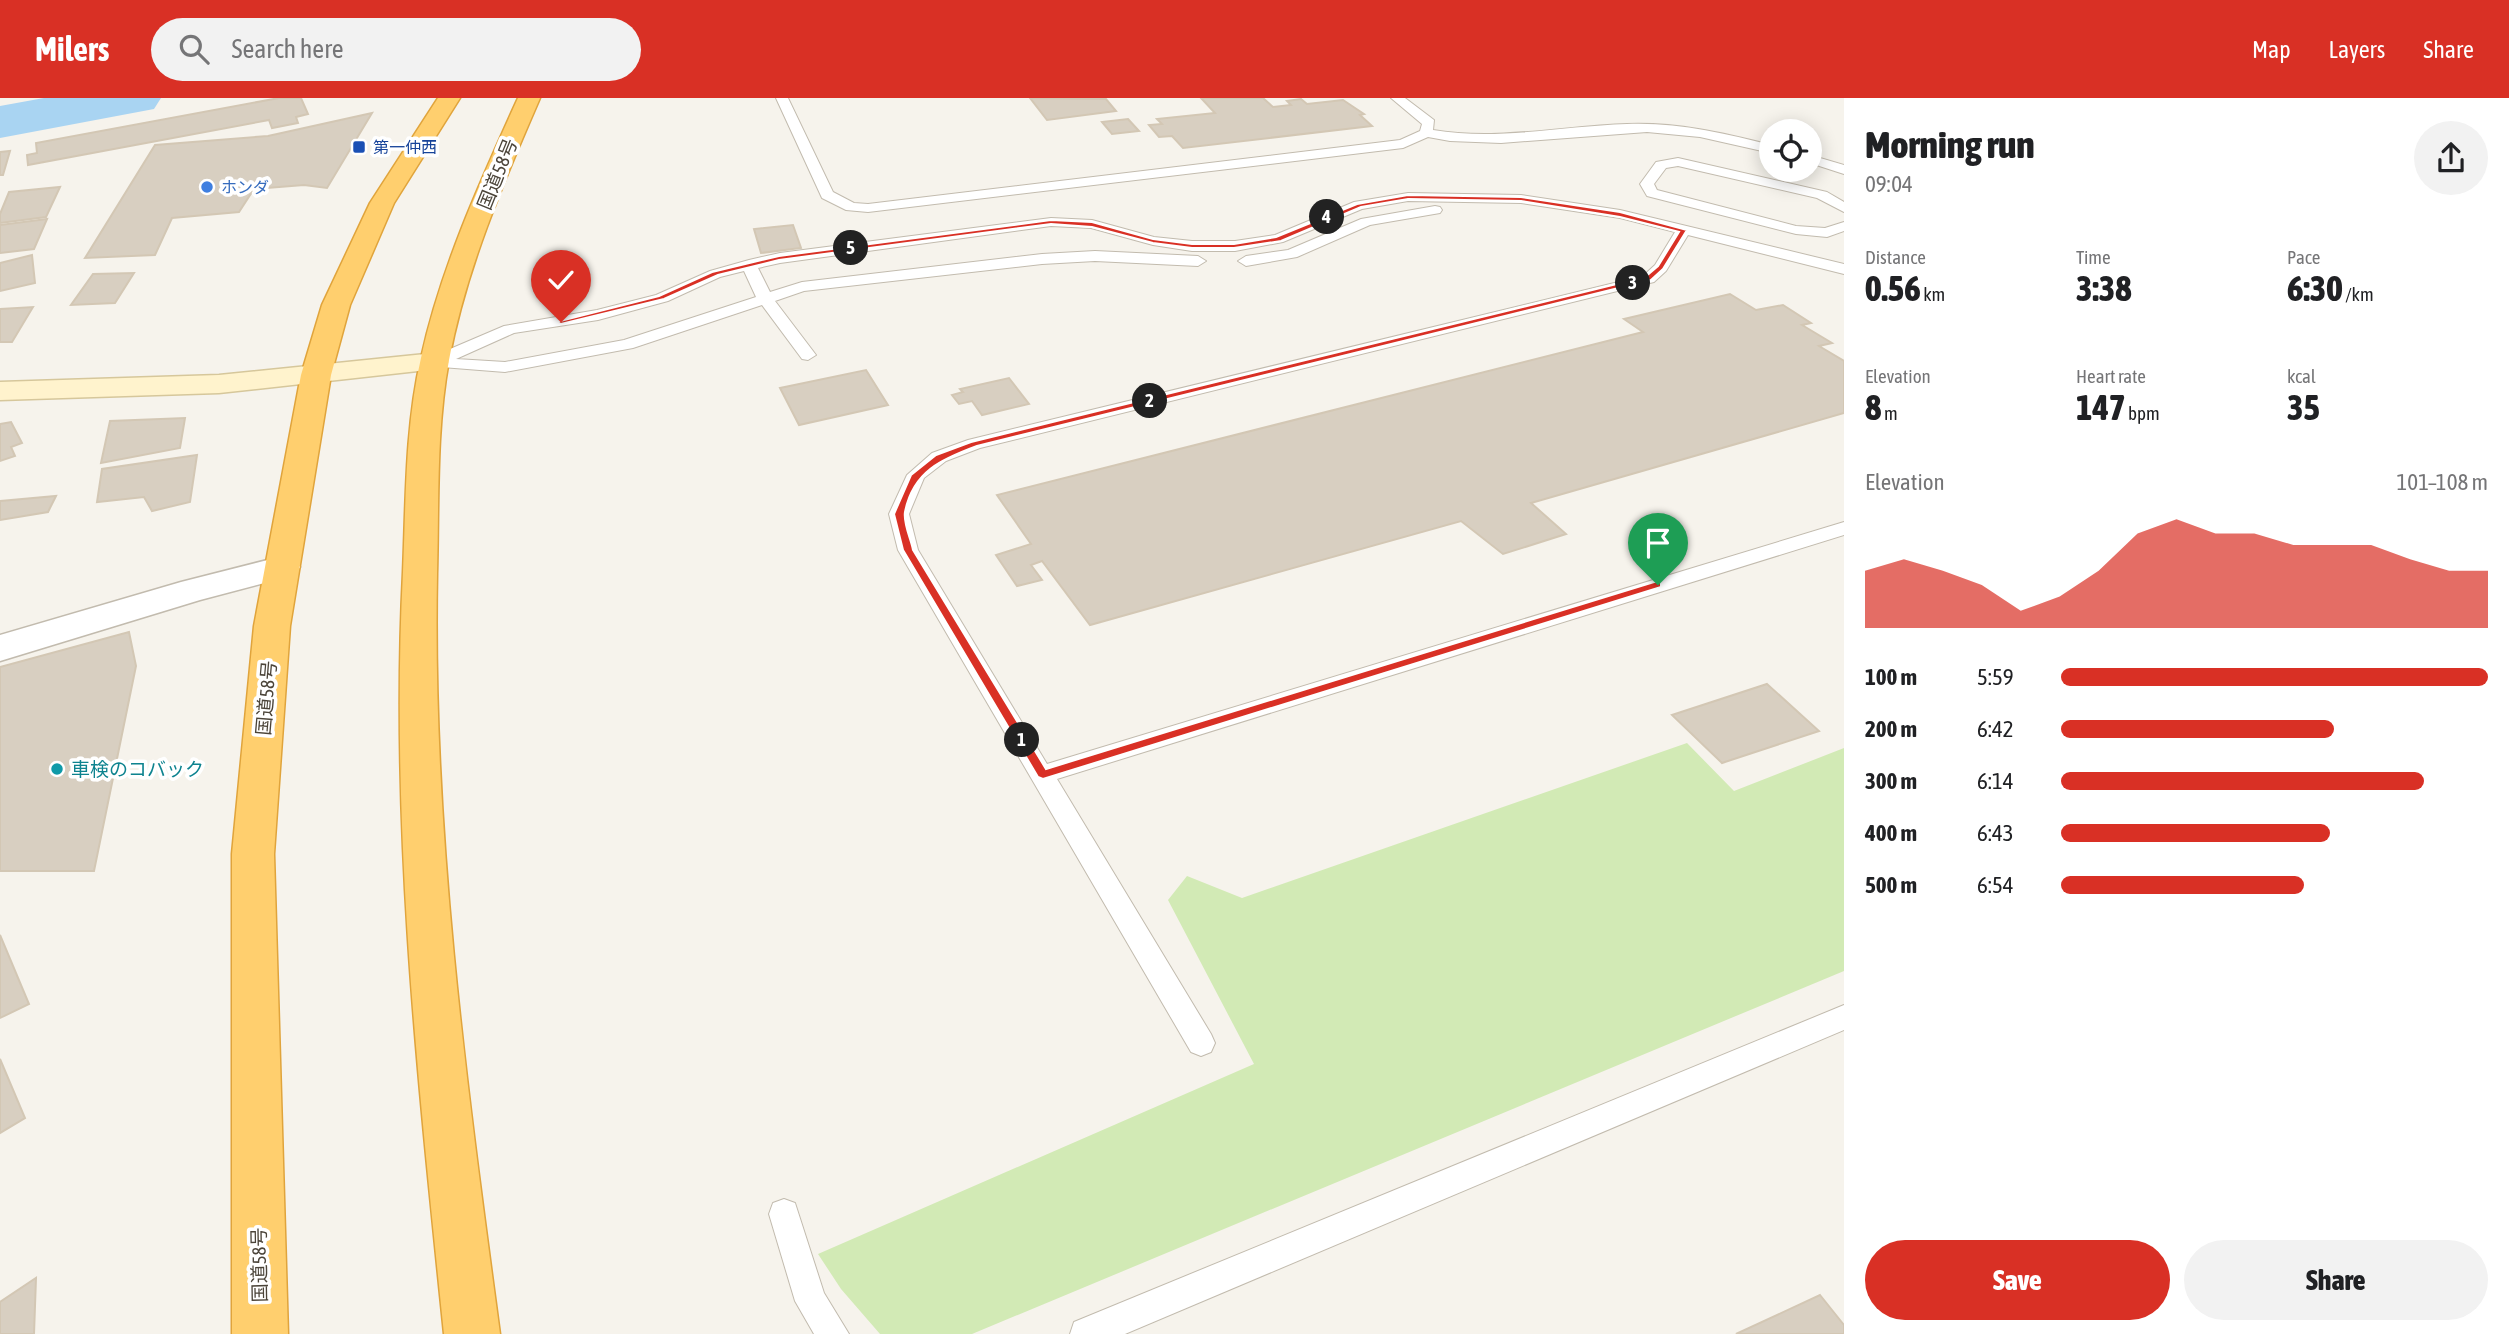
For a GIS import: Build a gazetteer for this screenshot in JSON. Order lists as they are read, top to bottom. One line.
{"streets":{"highway":["国道58号"]},"places":{"transit":["第一仲西"],"other":["ホンダ","車検のコバック"]},"page":{"header":"Milers","search":"Search here","nav":["Map","Layers","Share"],"heading":["Morning run","09:04"],"pins":["4","5","3","2","1"],"stats":[["Distance","0.56 km"],["Time","3:38"],["Pace","6:30 /km"],["Elevation","8 m"],["Heart rate","147 bpm"],["kcal","35"]],"chart":["Elevation","101–108 m"],"list":[{"name":"100 m","note":"5:59"},{"name":"200 m","note":"6:42"},{"name":"300 m","note":"6:14"},{"name":"400 m","note":"6:43"},{"name":"500 m","note":"6:54"}],"buttons":["Save","Share"]}}
